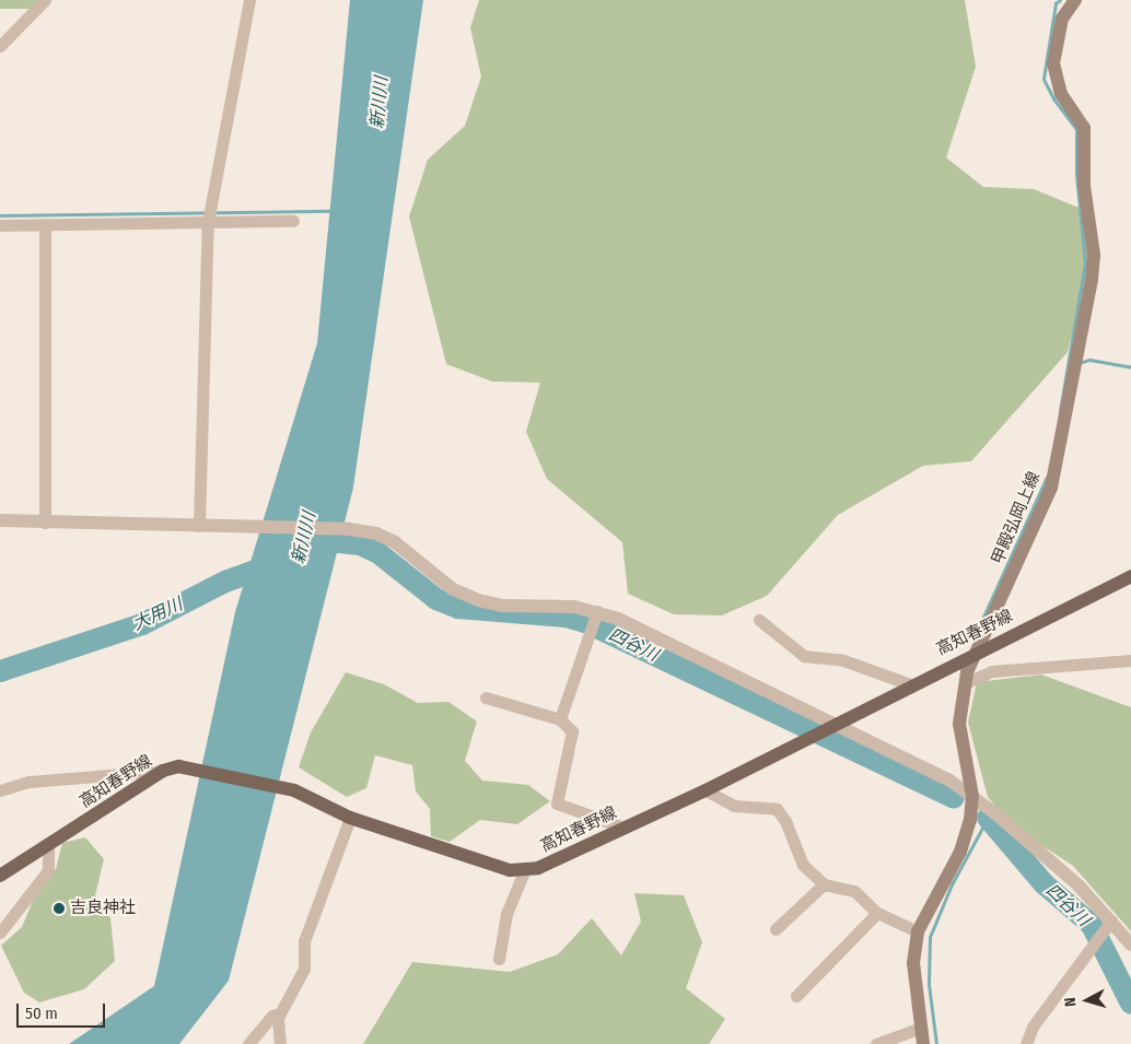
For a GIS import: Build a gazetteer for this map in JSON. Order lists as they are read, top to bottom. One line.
{"streets":{"main road":["甲殿弘岡上線","高知春野線"]},"crossings":[["甲殿弘岡上線","高知春野線"]],"water":["新川川","大用川","四谷川"],"places":["吉良神社"],"scale_bar":"50 m","north":"left"}
